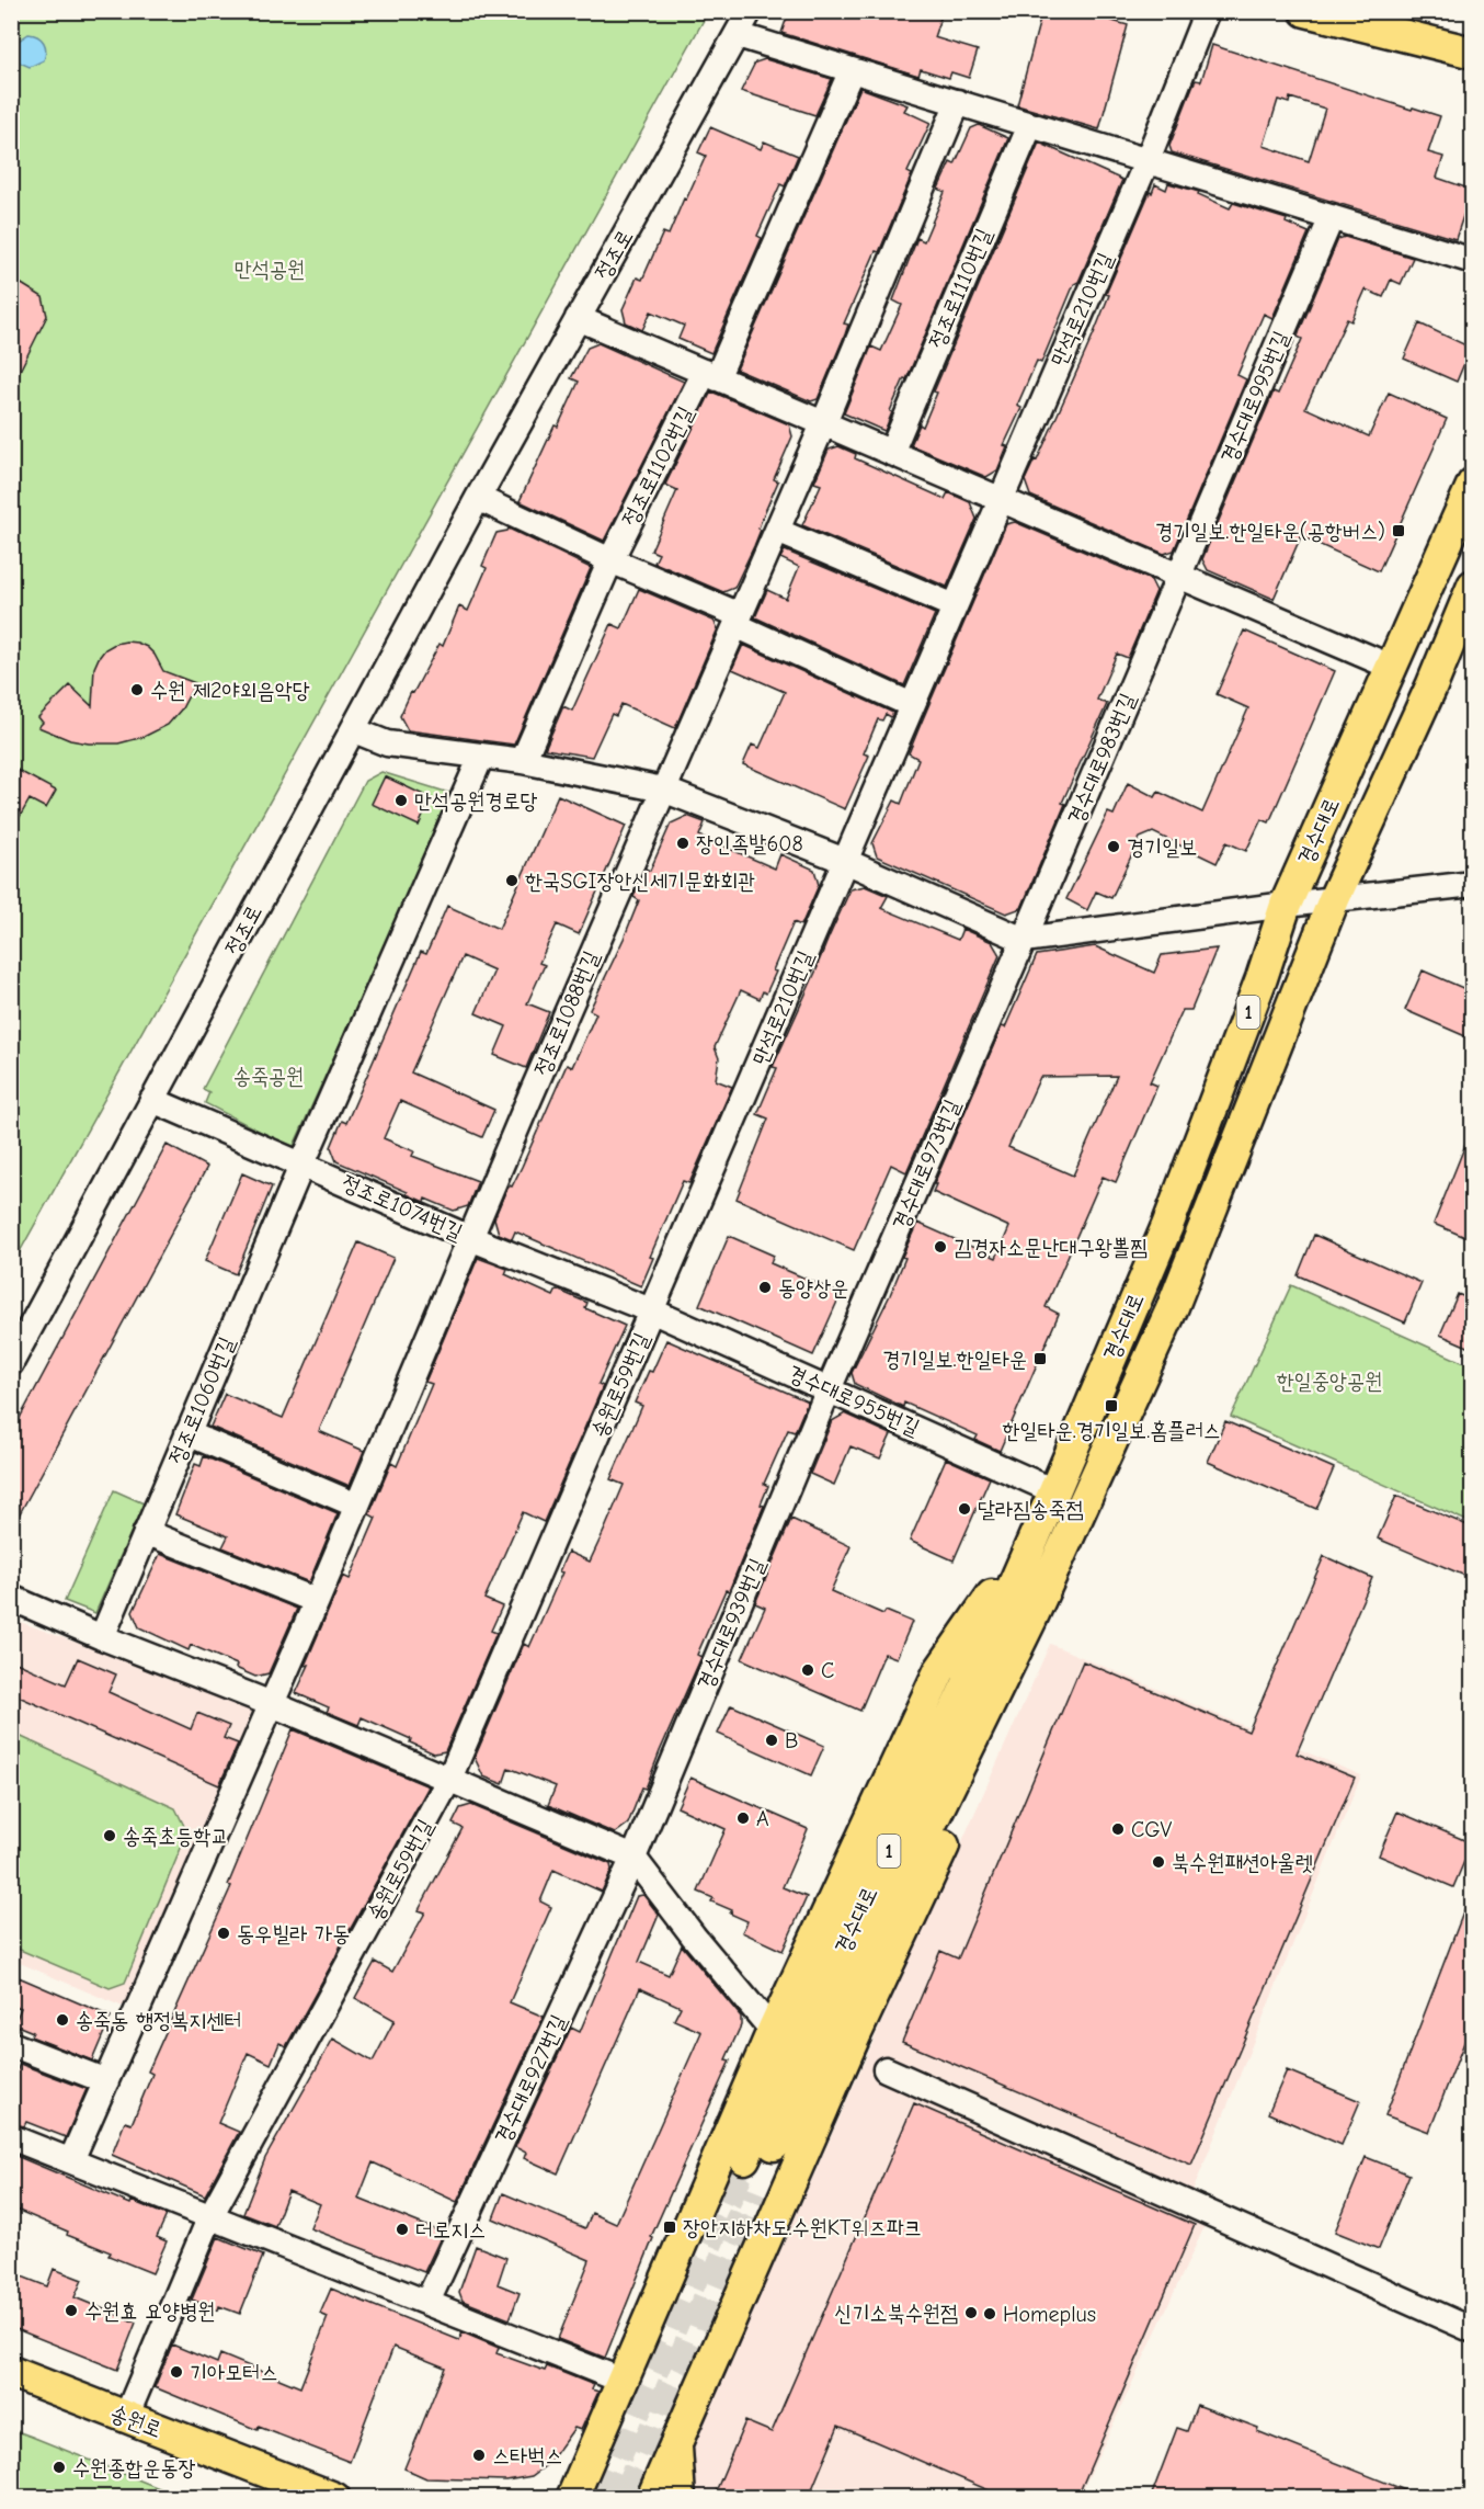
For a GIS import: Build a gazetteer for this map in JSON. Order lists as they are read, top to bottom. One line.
{"streets":{"main road":["경수대로","1","송원로"],"street":["정조로","정조로1110번길","만석로210번길","경수대로995번길","정조로1102번길","경수대로983번길","정조로1088번길","경수대로973번길","정조로1074번길","송원로59번길","정조로1060번길","경수대로955번길","경수대로939번길","경수대로927번길"]},"crossings":[["정조로","정조로1074번길"],["만석로210번길","정조로1074번길"],["만석로210번길","송원로59번길"],["만석로210번길","경수대로955번길"],["경수대로995번길","경수대로983번길"],["경수대로983번길","경수대로973번길"],["경수대로","경수대로955번길"],["정조로1088번길","정조로1074번길"],["경수대로973번길","경수대로955번길"],["경수대로973번길","경수대로939번길"],["정조로1074번길","송원로59번길"],["정조로1074번길","정조로1060번길"],["정조로1074번길","경수대로955번길"],["송원로59번길","경수대로955번길"],["송원로59번길","송원로"],["경수대로955번길","경수대로939번길"],["경수대로939번길","경수대로927번길"]],"parks":["만석공원","송죽공원","한일중앙공원"],"places":{"transit":["경기일보.한일타운(공항버스)","경기일보.한일타운","한일타운.경기일보.홈플러스","장안지하차도.수원KT위즈파크"],"other":["수원 제2야외음악당","만석공원경로당","장인족발608","경기일보","한국SGI장안신세기문화회관","김경자소문난대구왕뽈찜","동양상운","달라짐송죽점","C","B","A","CGV","송죽초등학교","북수원패션아울렛","동우빌라 가동","송죽동 행정복지센터","더로지스","수원효 요양병원","신기소북수원점","Homeplus","기아모터스","스타벅스","수원종합운동장"]}}
